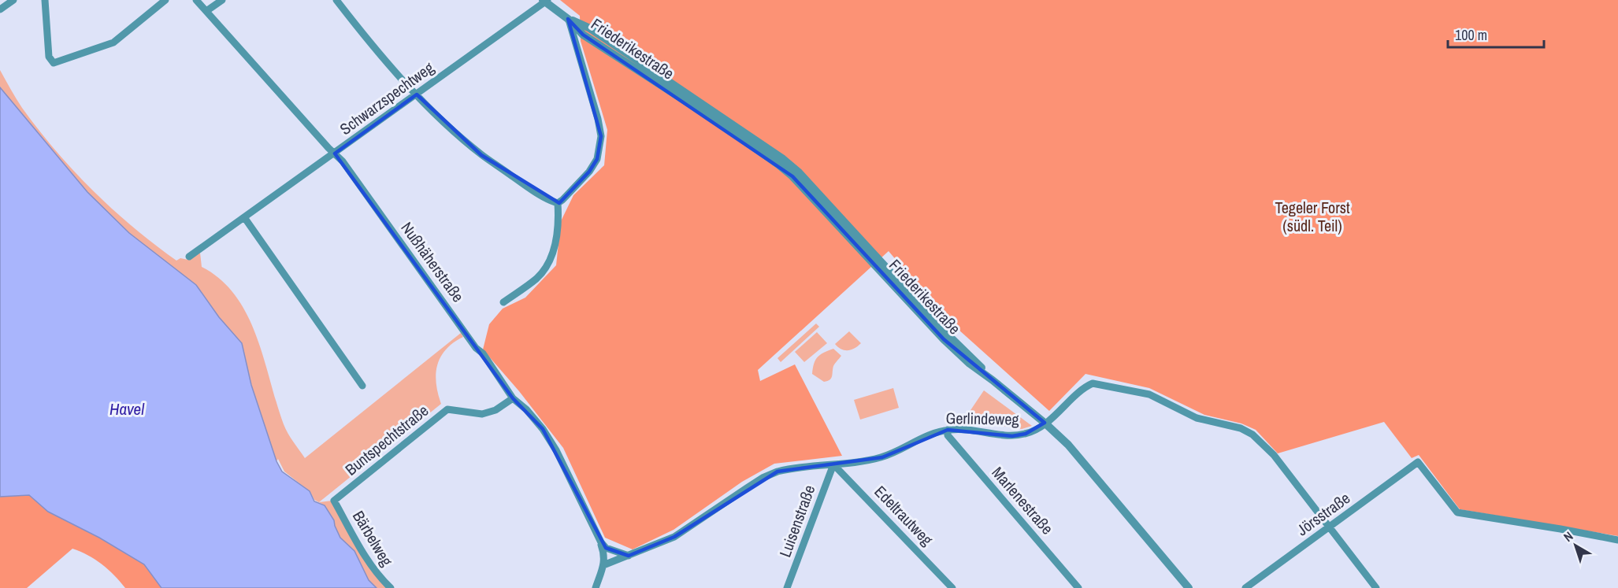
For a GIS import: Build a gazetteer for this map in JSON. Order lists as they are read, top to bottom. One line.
{"streets":{"street":["Friederikestraße","Schwarzspechtweg","Nußhäherstraße","Gerlindeweg","Buntspechtstraße","Marlenestraße","Jörsstraße","Edeltrautweg","Luisenstraße","Bärbelweg"]},"crossings":[["Friederikestraße","Schwarzspechtweg"],["Friederikestraße","Gerlindeweg"],["Schwarzspechtweg","Nußhäherstraße"],["Nußhäherstraße","Buntspechtstraße"],["Gerlindeweg","Marlenestraße"],["Gerlindeweg","Jörsstraße"],["Gerlindeweg","Edeltrautweg"],["Gerlindeweg","Luisenstraße"],["Buntspechtstraße","Bärbelweg"],["Edeltrautweg","Luisenstraße"]],"water":["Havel"],"parks":["Tegeler Forst (südl. Teil)"],"scale_bar":"100 m","north":"top left"}
